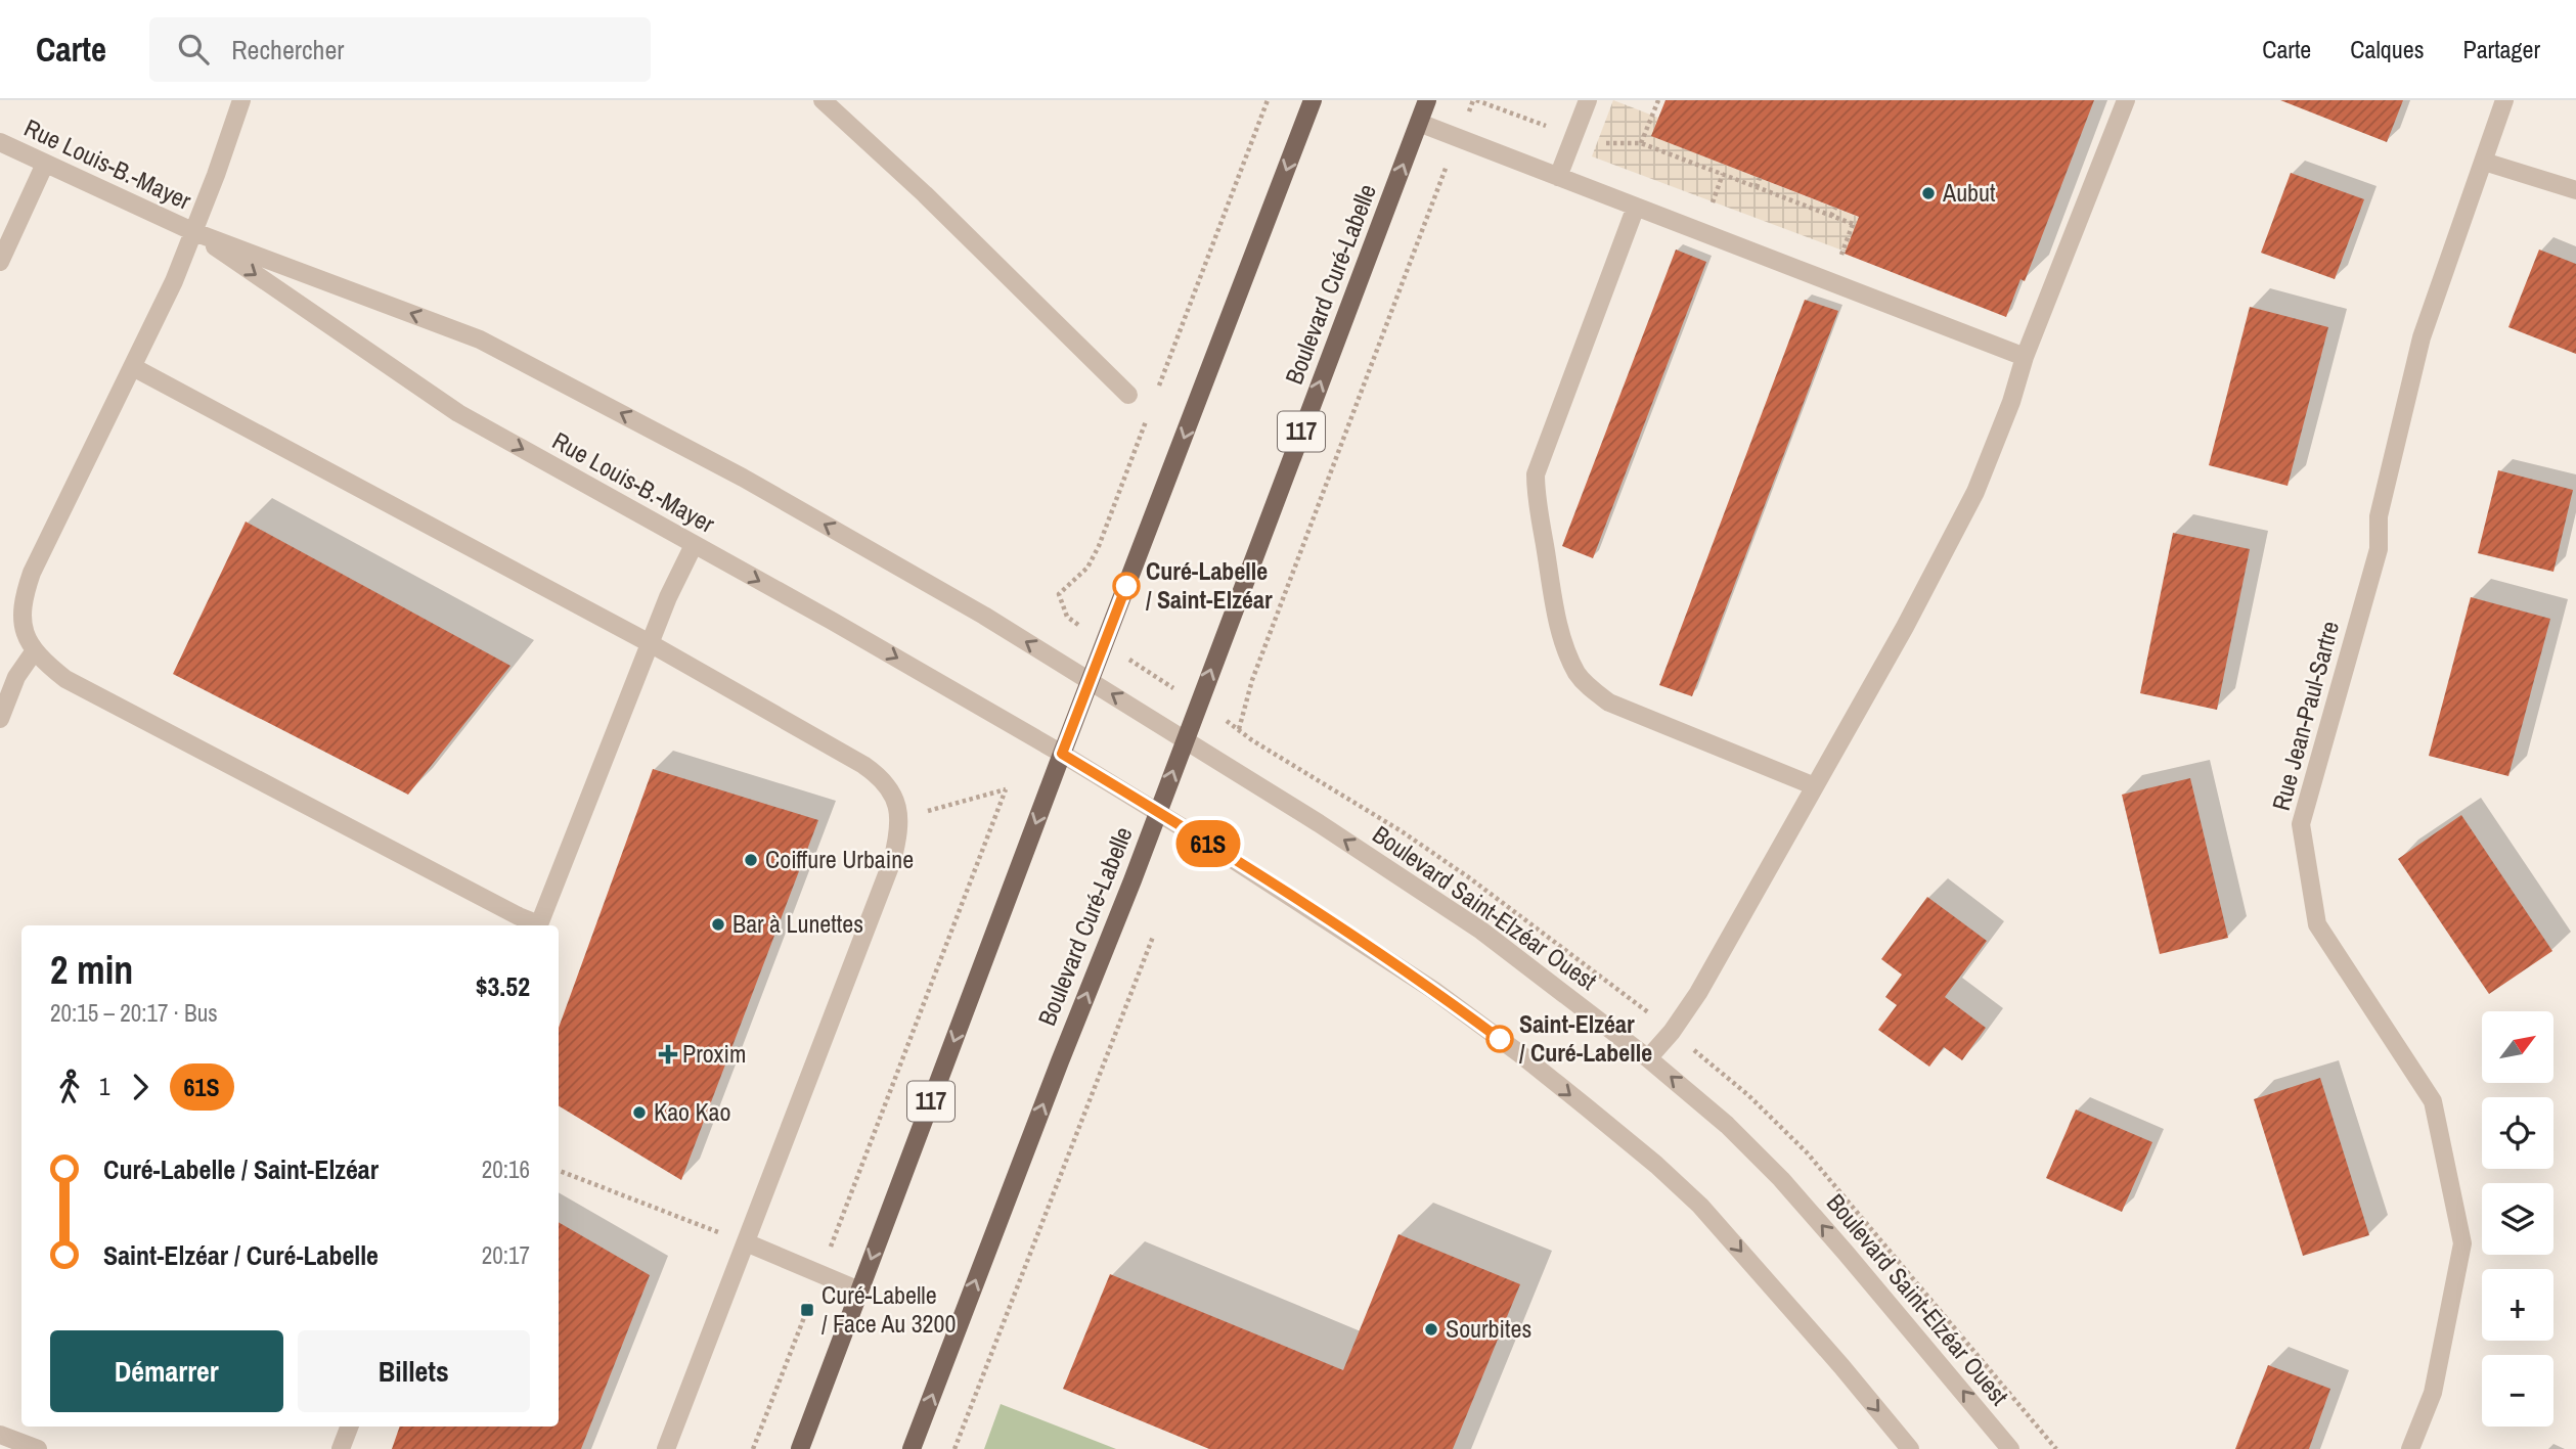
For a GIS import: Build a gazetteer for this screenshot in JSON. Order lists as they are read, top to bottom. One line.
{"streets":{"main road":["Boulevard Curé-Labelle","117"],"street":["Rue Louis-B.-Mayer","Rue Jean-Paul-Sartre","Boulevard Saint-Elzéar Ouest"]},"crossings":[["Rue Louis-B.-Mayer","117"],["Rue Louis-B.-Mayer","Boulevard Saint-Elzéar Ouest"],["Boulevard Curé-Labelle","Boulevard Saint-Elzéar Ouest"],["117","Boulevard Saint-Elzéar Ouest"]],"places":{"other":["Aubut","Curé-Labelle / Saint-Elzéar","Coiffure Urbaine","Bar à Lunettes","Saint-Elzéar / Curé-Labelle","Kao Kao","Sourbites"],"health":["Proxim"],"transit":["Curé-Labelle / Face Au 3200"]},"lines":["bus line 61S"],"north":"top right","page":{"header":"Carte","search":"Rechercher","nav":["Carte","Calques","Partager"],"on_map":"61S","heading":["2 min","20:15 – 20:17 · Bus","$3.52"],"map_buttons":["+","−"],"legs":["1","61S"],"list":[{"name":"Curé-Labelle / Saint-Elzéar","value":"20:16"},{"name":"Saint-Elzéar / Curé-Labelle","value":"20:17"}],"buttons":["Démarrer","Billets"]}}
